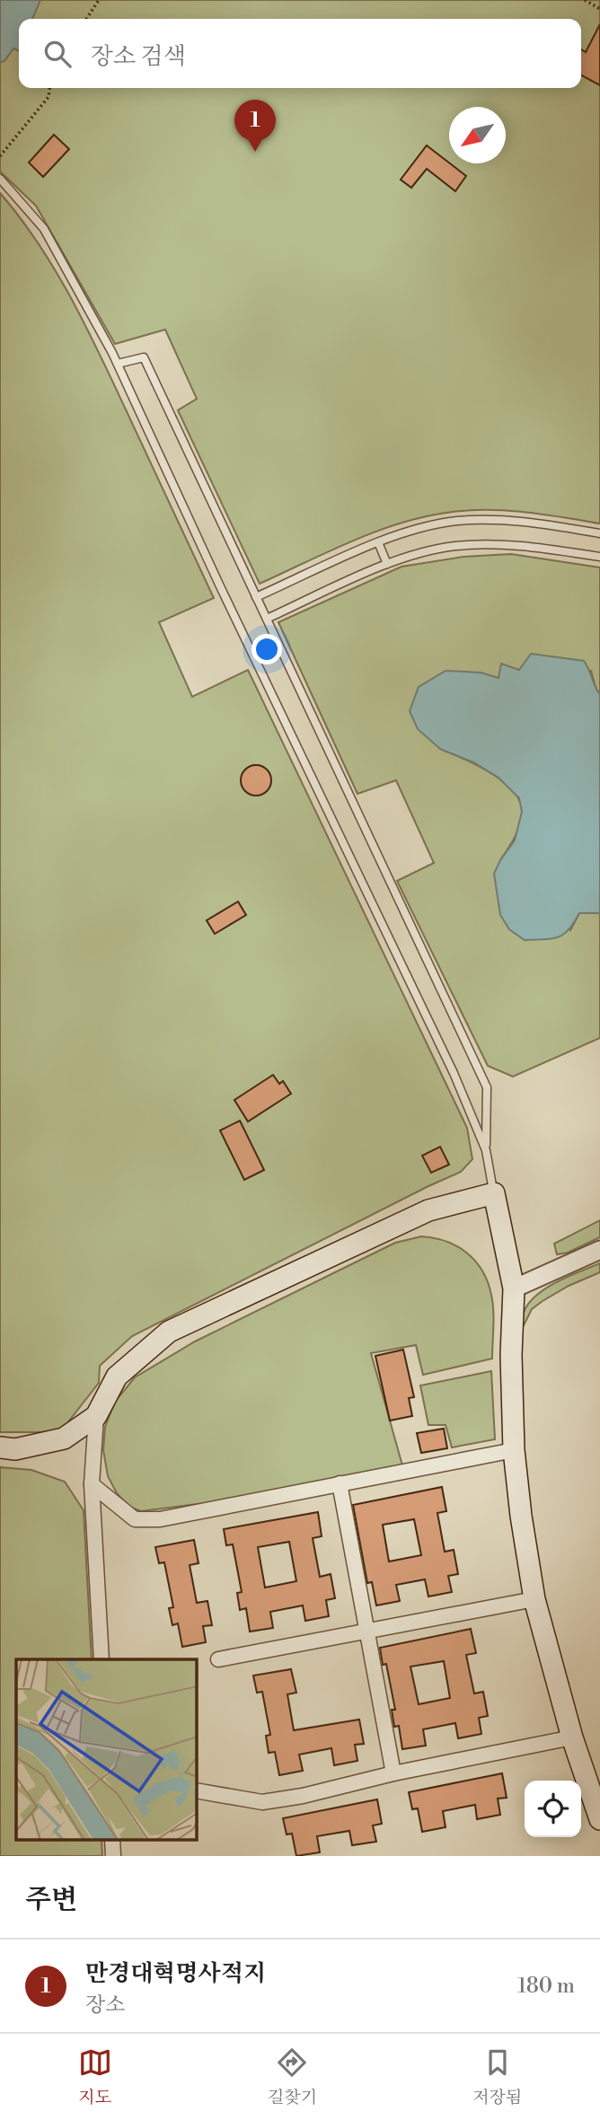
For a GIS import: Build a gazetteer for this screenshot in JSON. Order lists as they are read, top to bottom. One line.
{"north":"bottom left","page":{"search":"장소 검색","pins":"1","heading":"주변","list":[{"mark":"1","name":"만경대혁명사적지","note":"장소","value":"180 m"}],"nav":["지도","길찾기","저장됨"]}}
